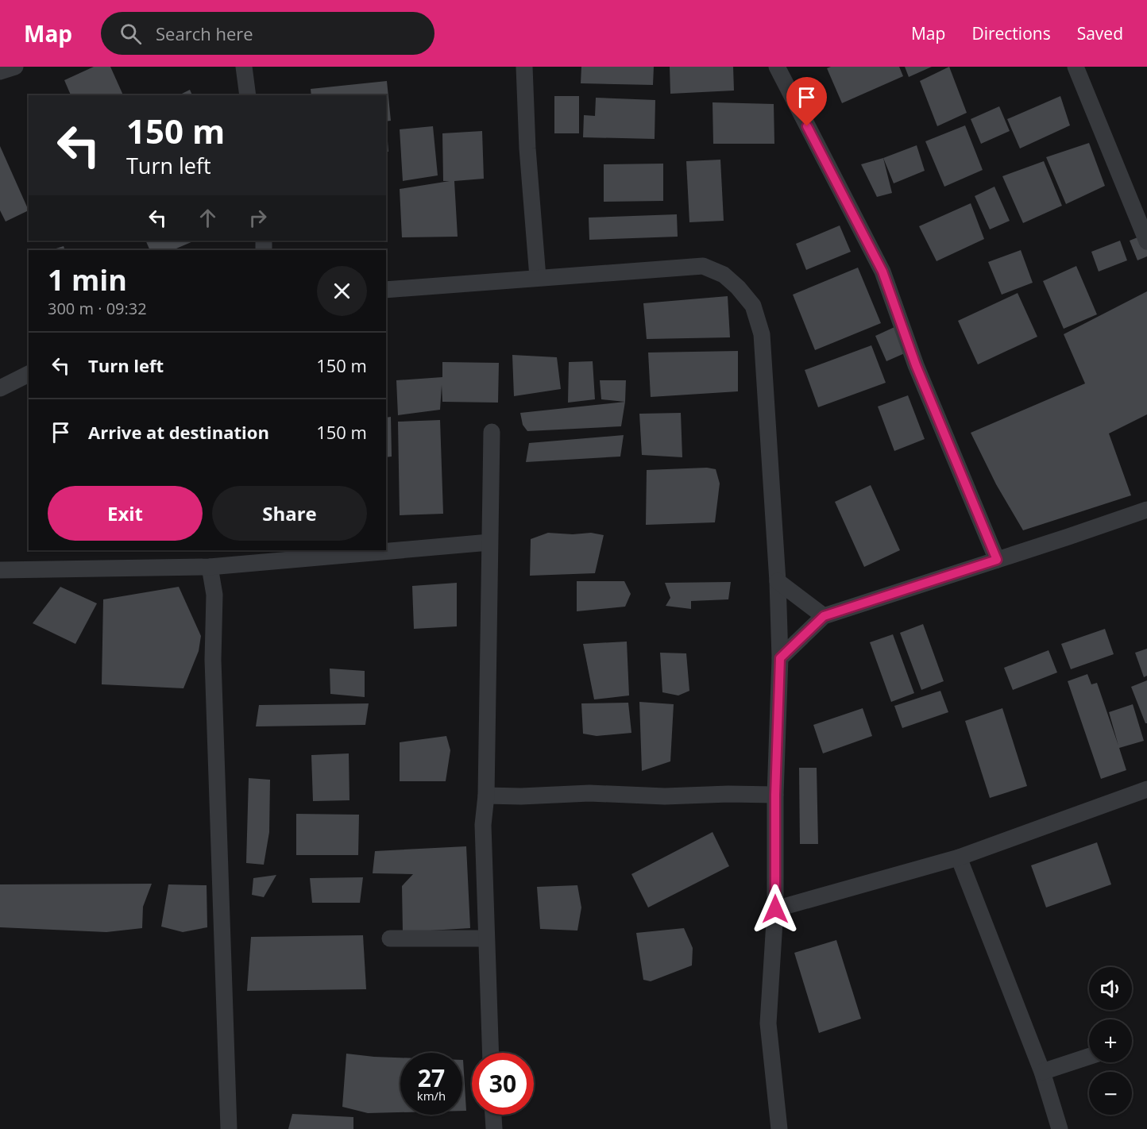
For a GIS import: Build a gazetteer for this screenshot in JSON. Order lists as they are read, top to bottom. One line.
{"page":{"header":"Map","search":"Search here","nav":["Map","Directions","Saved"],"turn":["150 m","Turn left"],"heading":["1 min","300 m · 09:32"],"list":[{"name":"Turn left","value":"150 m"},{"name":"Arrive at destination","value":"150 m"}],"buttons":["Exit","Share"],"map_buttons":["+","−"],"speed":"27 km/h","limit":"30"}}
